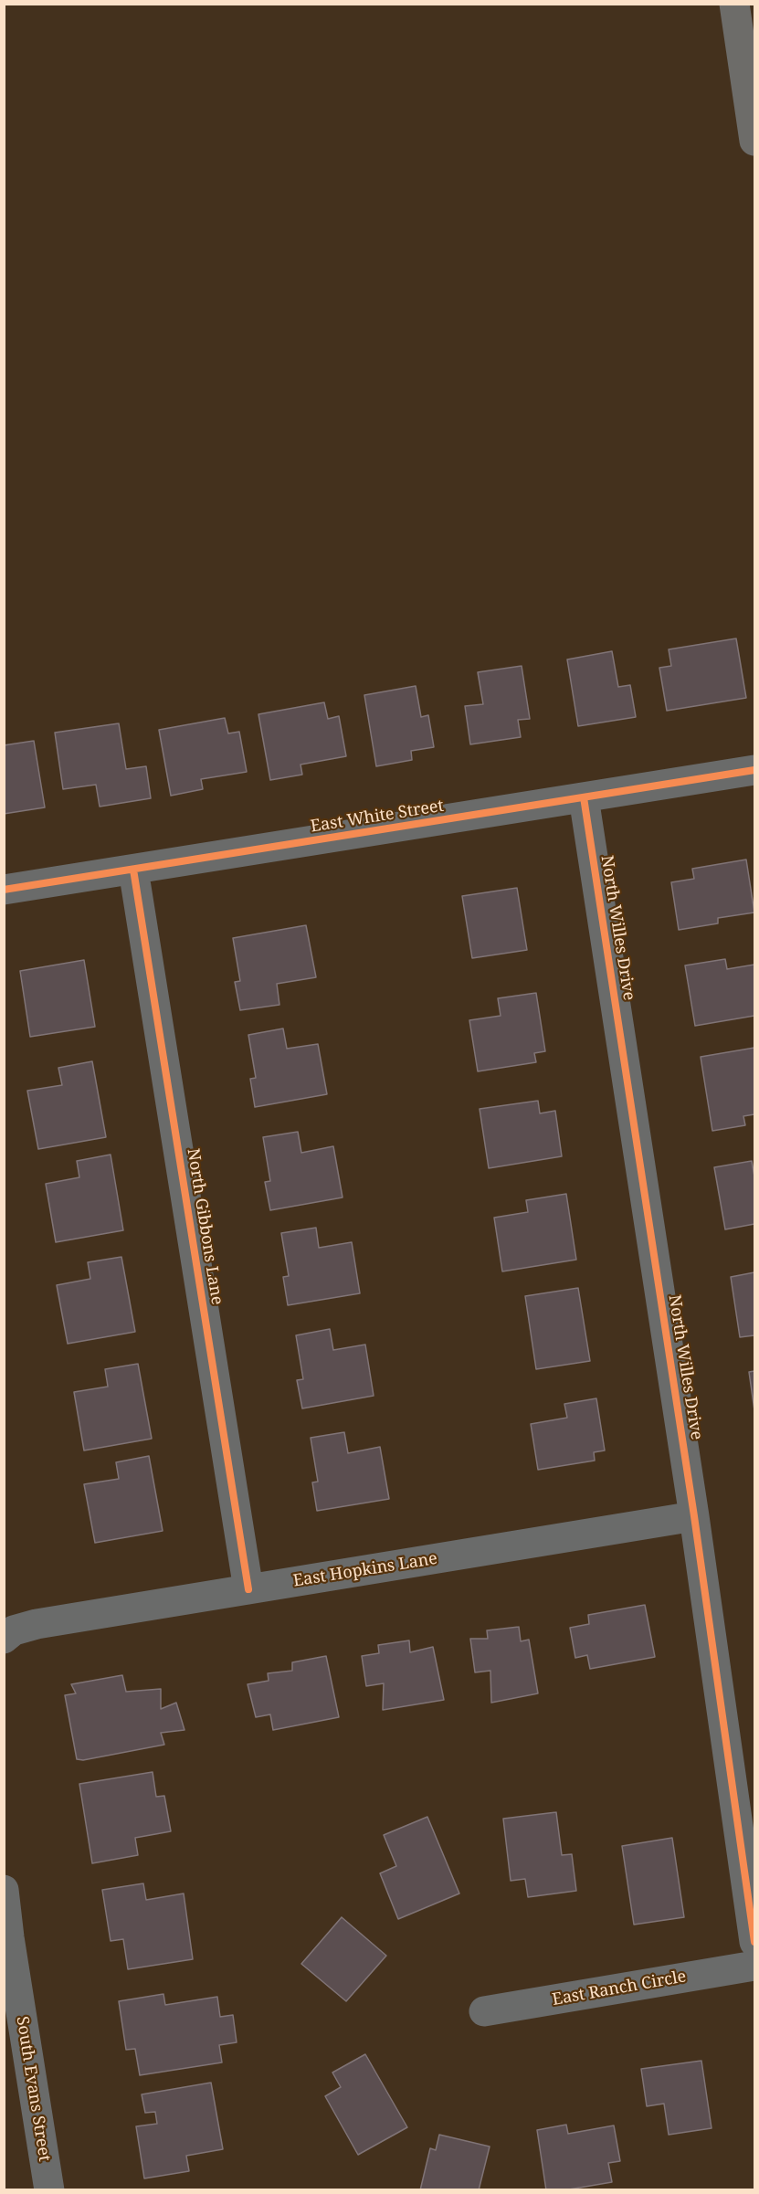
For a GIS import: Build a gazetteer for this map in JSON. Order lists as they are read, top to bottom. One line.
{"streets":{"street":["East White Street","North Willes Drive","North Gibbons Lane","East Hopkins Lane","East Ranch Circle","South Evans Street"]},"crossings":[["East White Street","North Willes Drive"],["East White Street","North Gibbons Lane"],["North Willes Drive","East Hopkins Lane"],["North Gibbons Lane","East Hopkins Lane"]]}
